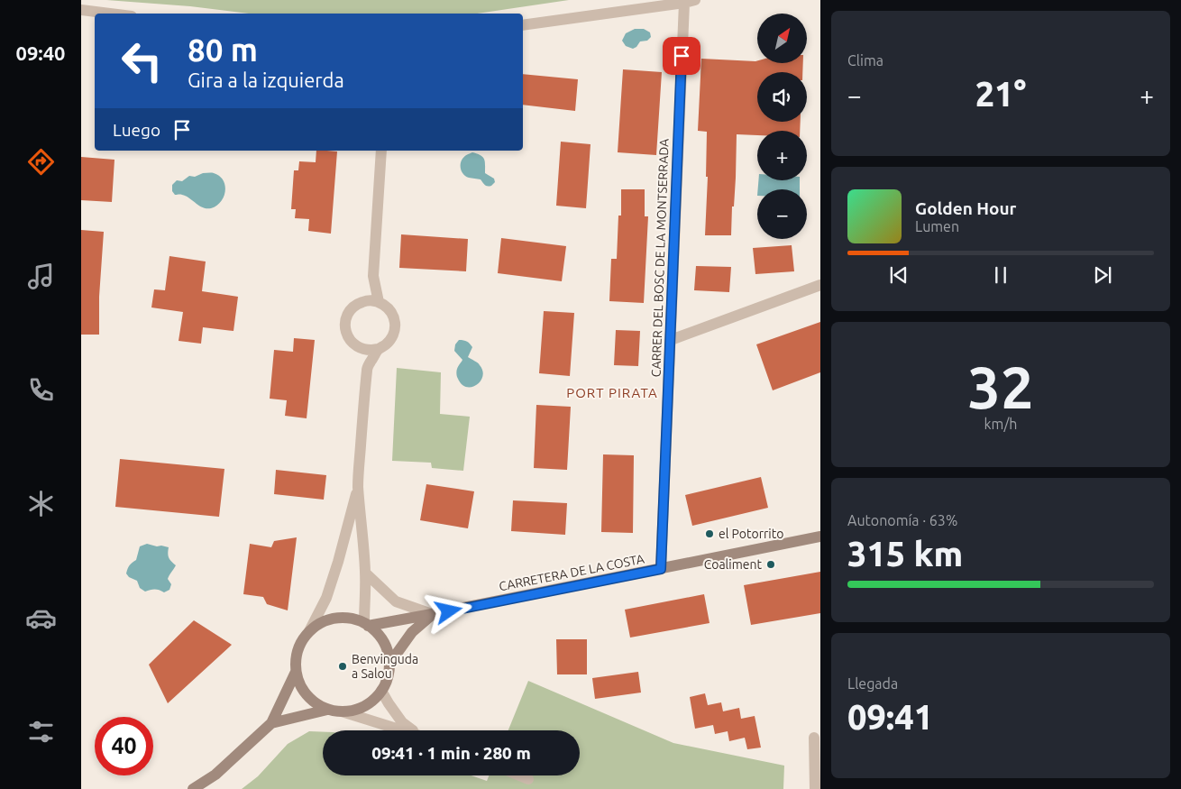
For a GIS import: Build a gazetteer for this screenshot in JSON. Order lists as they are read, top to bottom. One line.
{"streets":{"street":["CARRER DEL BOSC DE LA MONTSERRADA","CARRETERA DE LA COSTA"]},"crossings":[["CARRER DEL BOSC DE LA MONTSERRADA","CARRETERA DE LA COSTA"]],"districts":["PORT PIRATA"],"places":["el Potorrito","Coaliment","Benvinguda a Salou"],"north":"top right","page":{"tabs":"09:40","tile":["Clima",["32","km/h"],["Autonomía · 63%","315 km"],["Llegada","09:41"]],"map_buttons":["+","−"],"turn":["80 m","Gira a la izquierda"],"heat":["−","21°","+"],"then":"Luego","song":["Golden Hour","Lumen"],"limit":"40","trip":"09:41 · 1 min · 280 m"}}
